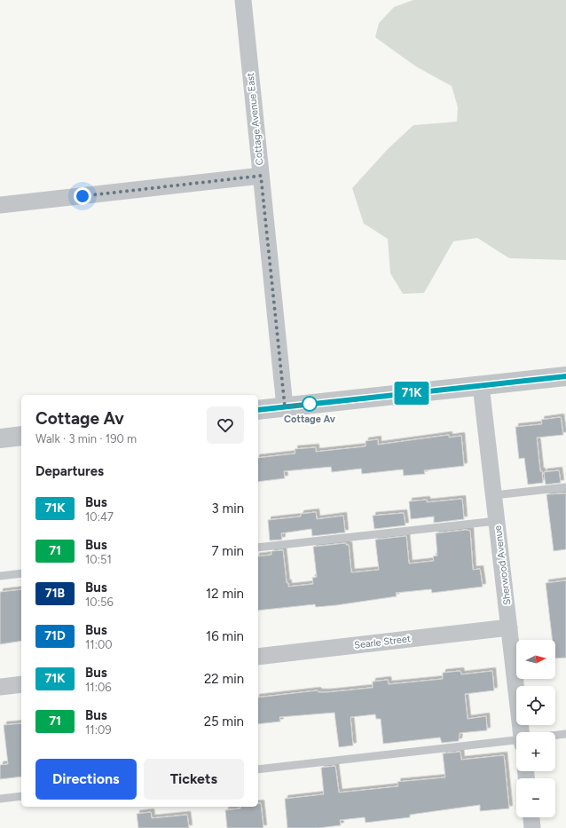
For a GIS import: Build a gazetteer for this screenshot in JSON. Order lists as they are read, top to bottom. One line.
{"streets":{"street":["Cottage Avenue East","Sherwood Avenue","Searle Street"]},"crossings":[["Sherwood Avenue","Searle Street"]],"places":["Cottage Av"],"lines":["bus line 71K"],"north":"right","page":{"on_map":"71K","heading":[["Cottage Av","Walk · 3 min · 190 m"],"Departures"],"list":[{"mark":"71K","name":"Bus","note":"10:47","value":"3 min"},{"mark":"71","name":"Bus","note":"10:51","value":"7 min"},{"mark":"71B","name":"Bus","note":"10:56","value":"12 min"},{"mark":"71D","name":"Bus","note":"11:00","value":"16 min"},{"mark":"71K","name":"Bus","note":"11:06","value":"22 min"},{"mark":"71","name":"Bus","note":"11:09","value":"25 min"}],"map_buttons":["+","−"],"buttons":["Directions","Tickets"]}}
